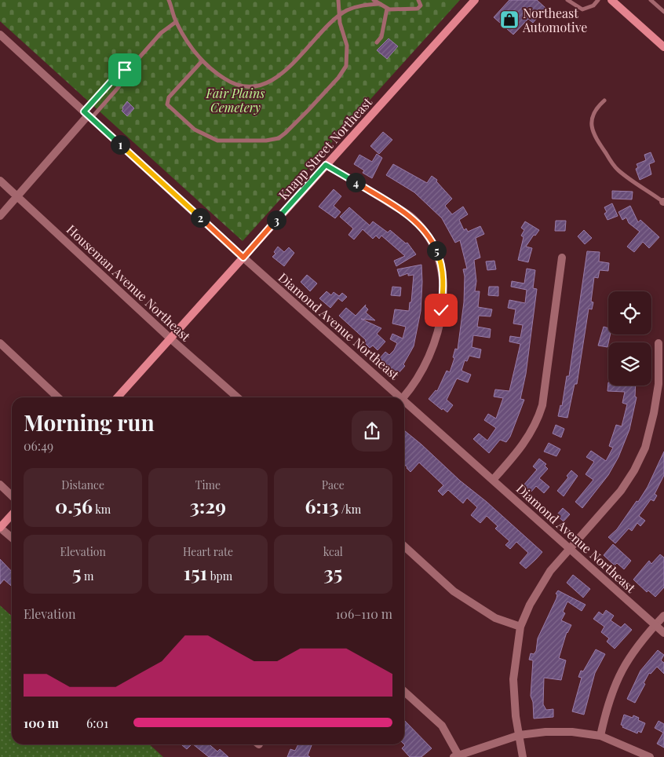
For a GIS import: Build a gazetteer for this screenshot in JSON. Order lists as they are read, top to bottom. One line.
{"streets":{"main road":["Knapp Street Northeast"],"street":["Houseman Avenue Northeast","Diamond Avenue Northeast"]},"crossings":[["Knapp Street Northeast","Houseman Avenue Northeast"],["Knapp Street Northeast","Diamond Avenue Northeast"]],"parks":["Fair Plains Cemetery"],"places":{"shop":["Northeast Automotive"]},"page":{"pins":["1","4","2","3","5"],"heading":["Morning run","06:49"],"stats":[["Distance","0.56 km"],["Time","3:29"],["Pace","6:13 /km"],["Elevation","5 m"],["Heart rate","151 bpm"],["kcal","35"]],"chart":["Elevation","106–110 m"],"list":[{"name":"100 m","note":"6:01"}]}}
